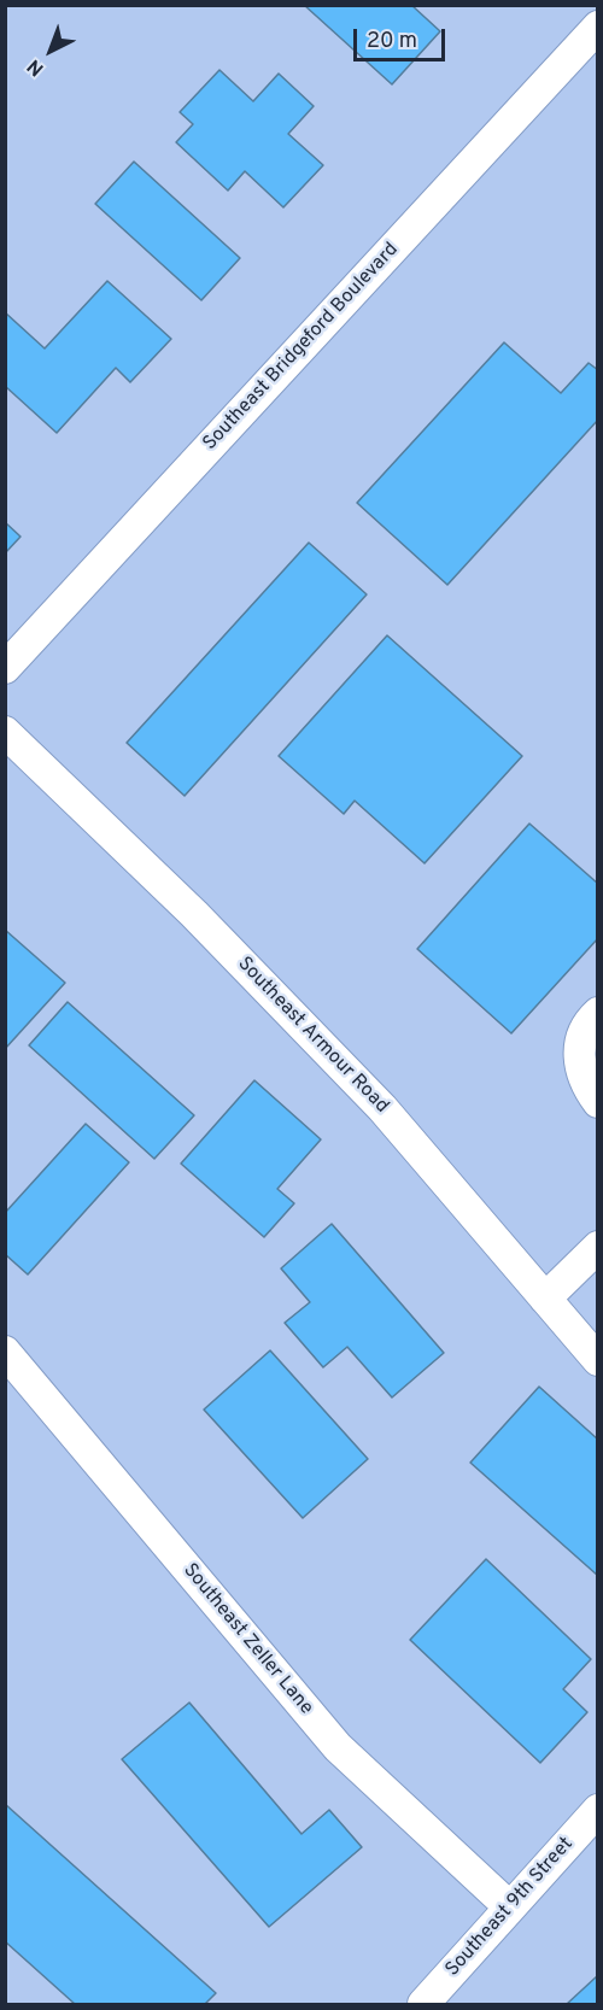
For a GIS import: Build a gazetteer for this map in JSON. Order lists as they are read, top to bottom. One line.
{"streets":{"street":["Southeast Bridgeford Boulevard","Southeast Armour Road","Southeast Zeller Lane","Southeast 9th Street"]},"crossings":[["Southeast Zeller Lane","Southeast 9th Street"]],"scale_bar":"20 m","north":"bottom left"}
